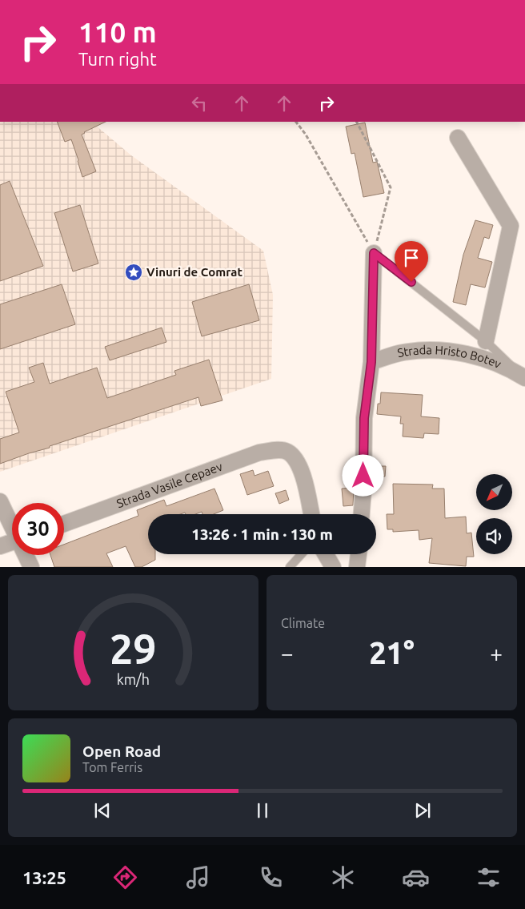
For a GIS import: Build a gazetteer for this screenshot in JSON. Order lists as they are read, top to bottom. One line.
{"streets":{"street":["Strada Hristo Botev","Strada Vasile Cepaev"]},"places":{"place":["Vinuri de Comrat"]},"north":"bottom left","page":{"turn":["110 m","Turn right"],"limit":"30","trip":"13:26 · 1 min · 130 m","tile":"Climate","heat":["−","21°","+"],"song":["Open Road","Tom Ferris"],"tabs":"13:25","gauge":["29","km/h"]}}
